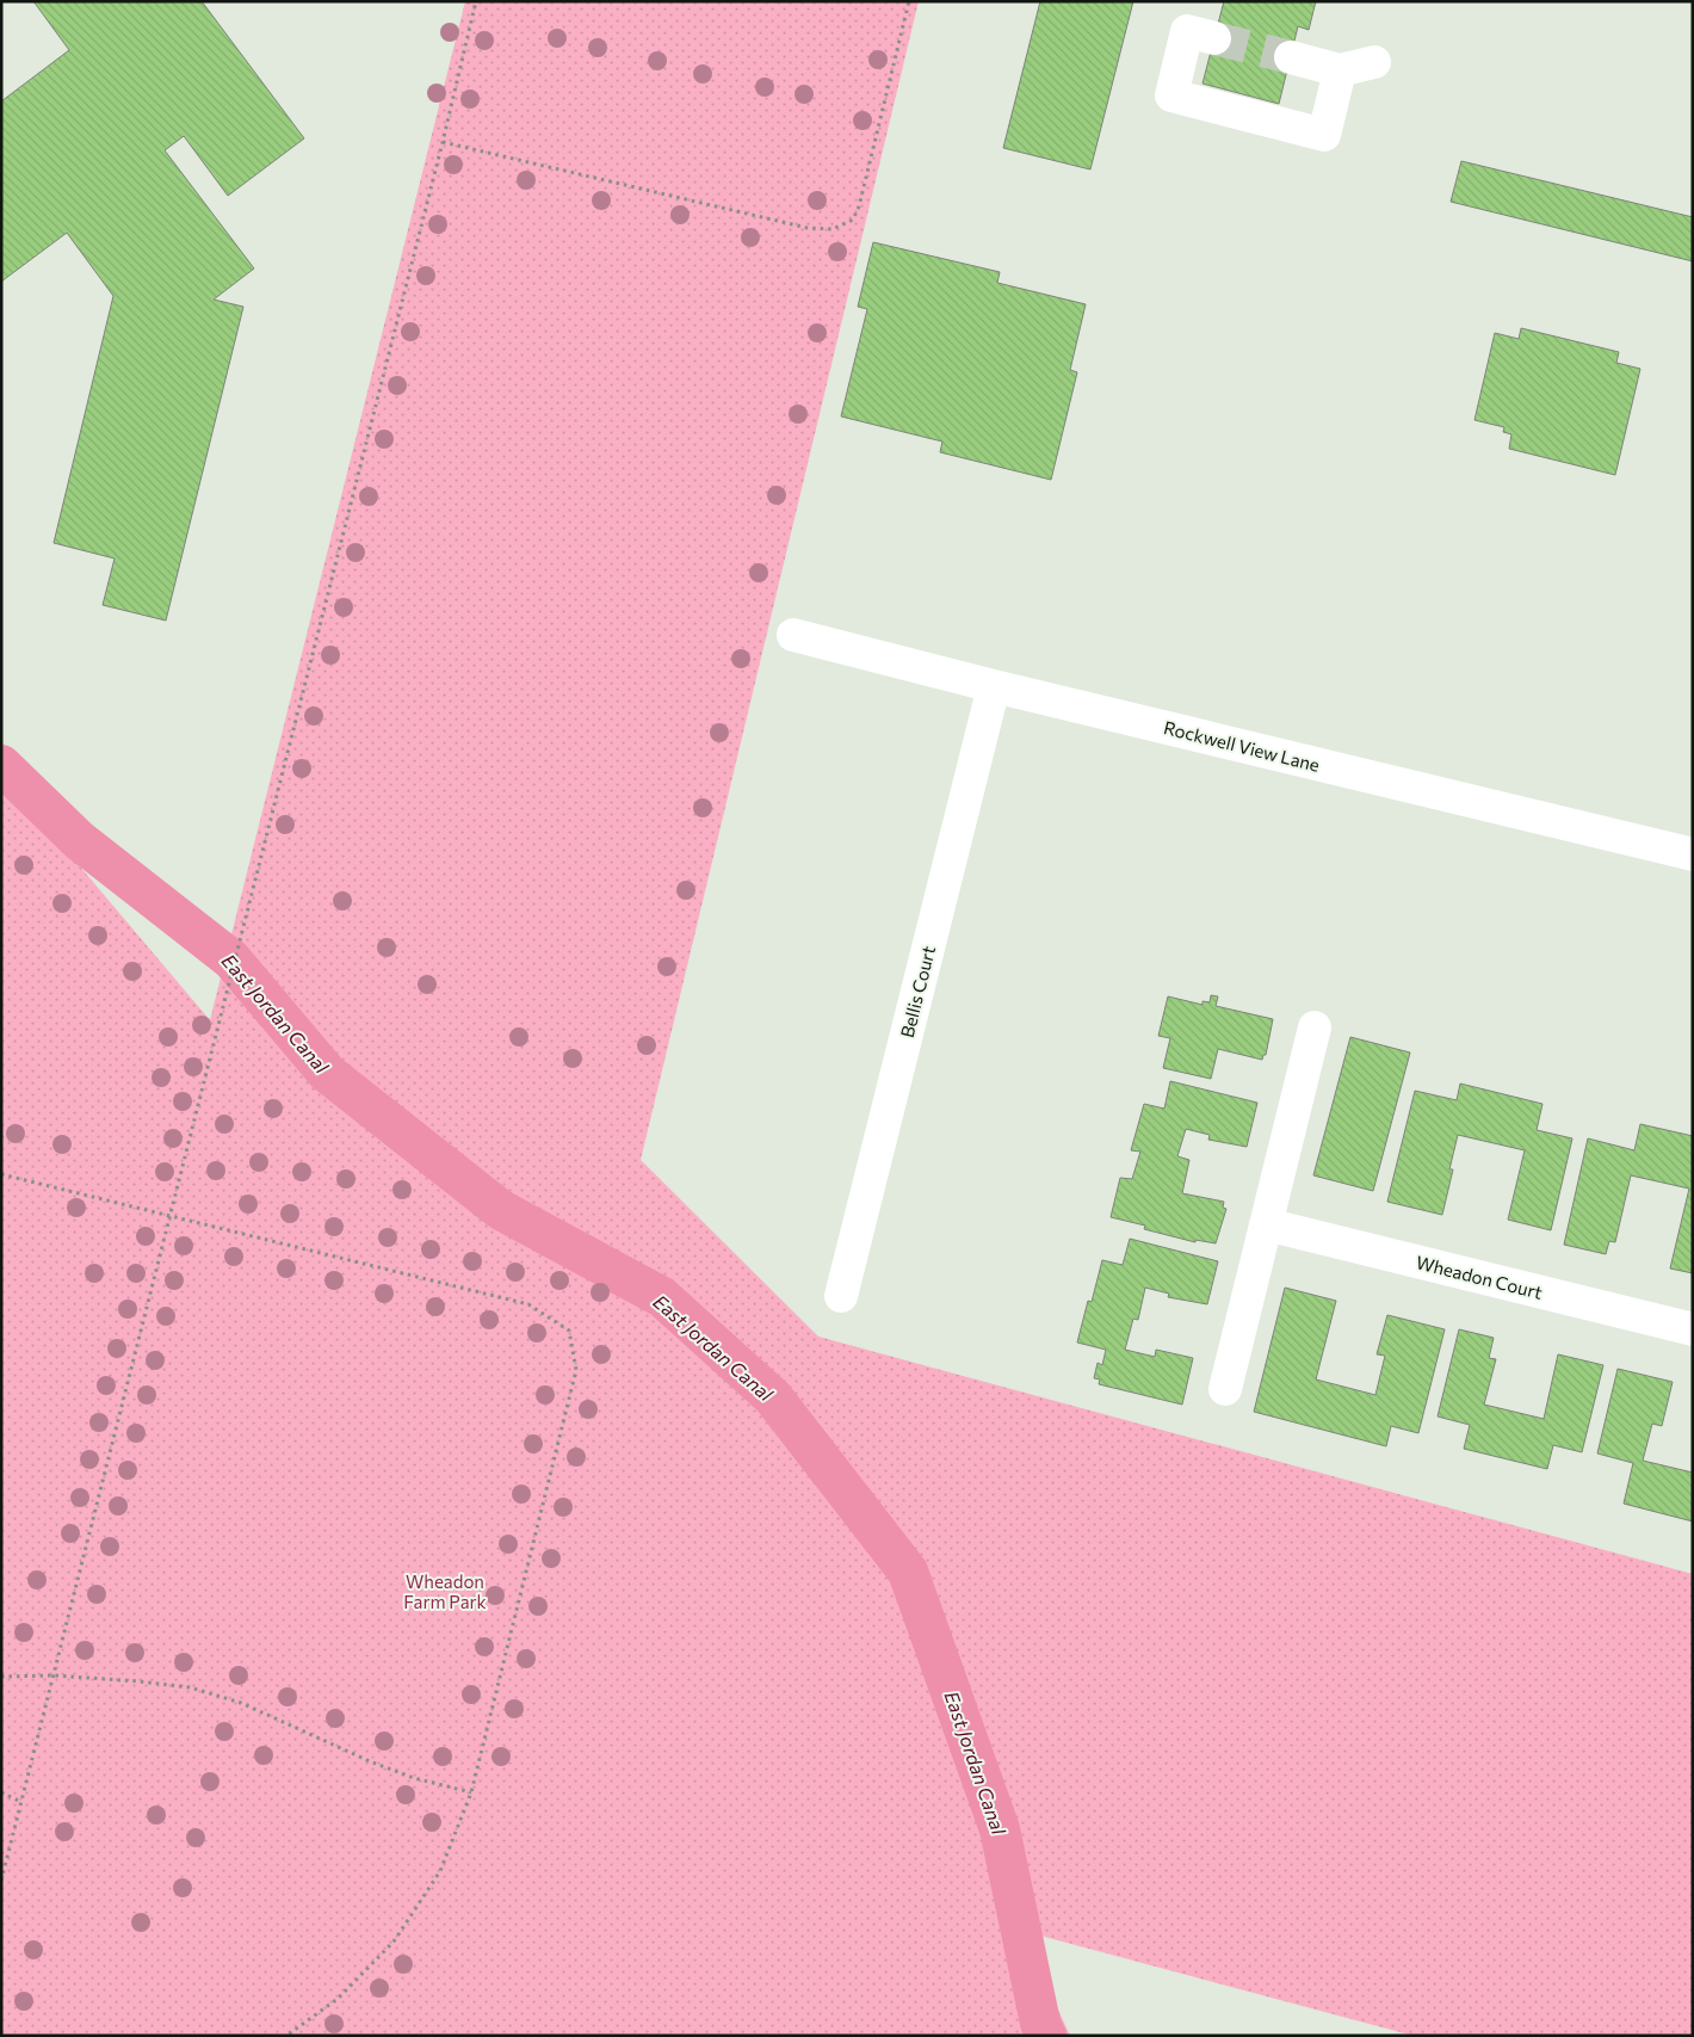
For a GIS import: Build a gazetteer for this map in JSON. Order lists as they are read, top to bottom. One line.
{"streets":{"street":["Rockwell View Lane","Bellis Court","Wheadon Court"]},"crossings":[["Rockwell View Lane","Bellis Court"]],"water":["East Jordan Canal"],"parks":["Wheadon Farm Park"]}
